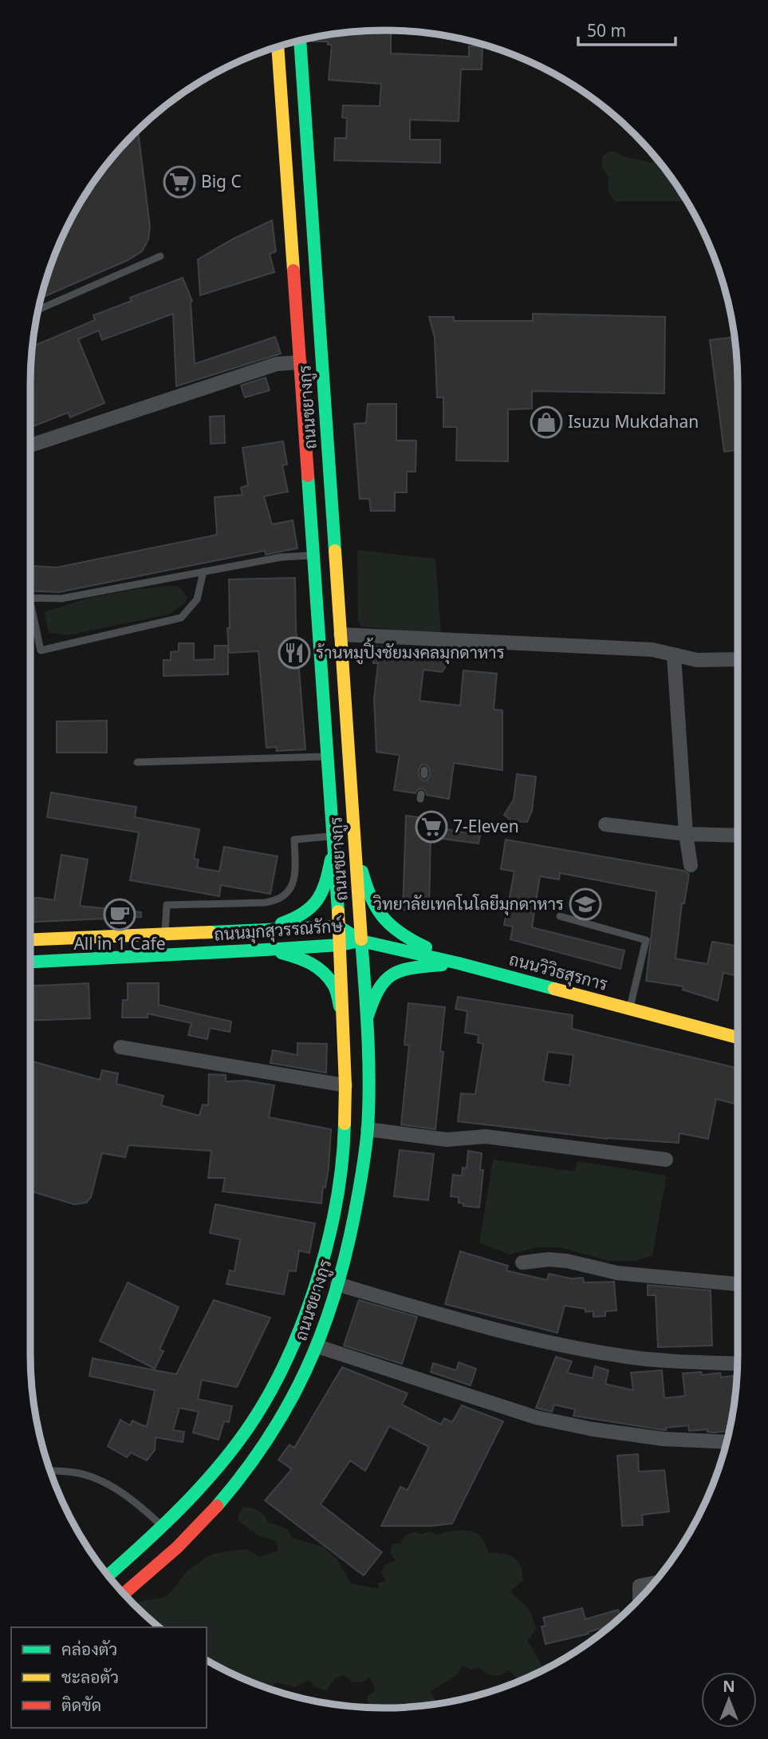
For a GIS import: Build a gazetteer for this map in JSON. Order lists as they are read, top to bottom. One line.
{"streets":{"main road":["ถนนชยางกูร","ถนนมุกสุวรรณรักษ์","ถนนวิวิธสุรการ"]},"crossings":[["ถนนชยางกูร","ถนนมุกสุวรรณรักษ์"],["ถนนชยางกูร","ถนนวิวิธสุรการ"],["ถนนมุกสุวรรณรักษ์","ถนนวิวิธสุรการ"]],"places":{"supermarket":["Big C","7-Eleven"],"shop":["Isuzu Mukdahan"],"restaurant":["ร้านหมูปิ้งชัยมงคลมุกดาหาร"],"school or university":["วิทยาลัยเทคโนโลยีมุกดาหาร"],"cafe":["All in 1 Cafe"]},"legend":["คล่องตัว","ชะลอตัว","ติดขัด"],"scale_bar":"50 m","north":"top"}
